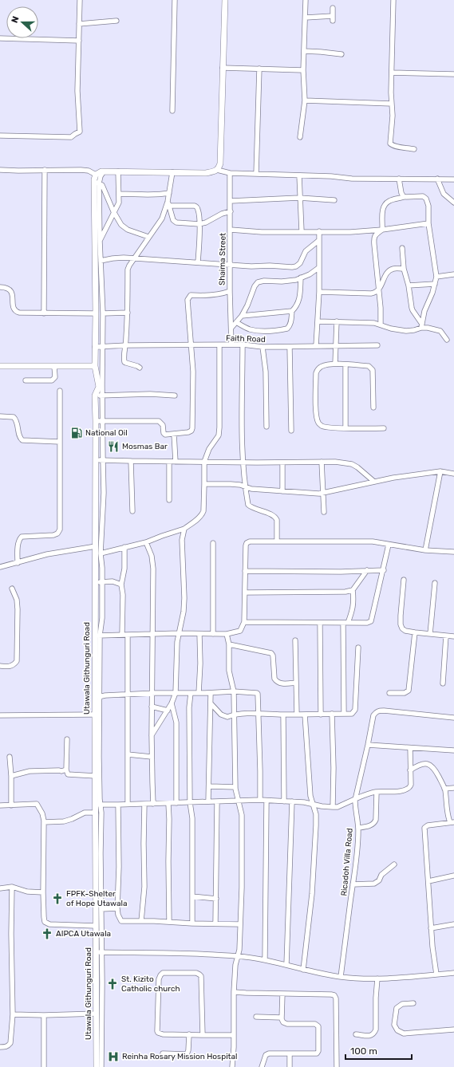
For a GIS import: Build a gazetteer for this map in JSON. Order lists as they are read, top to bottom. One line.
{"streets":{"street":["Shaima Street","Faith Road","Utawala Githunguri Road","Ricadoh Villa Road"]},"crossings":[["Shaima Street","Faith Road"],["Faith Road","Utawala Githunguri Road"]],"places":{"fuel station":["National Oil"],"restaurant":["Mosmas Bar"],"church":["FPFK-Shelter of Hope Utawala","AIPCA Utawala","St. Kizito Catholic church"],"hospital":["Reinha Rosary Mission Hospital"]},"scale_bar":"100 m","north":"left"}
